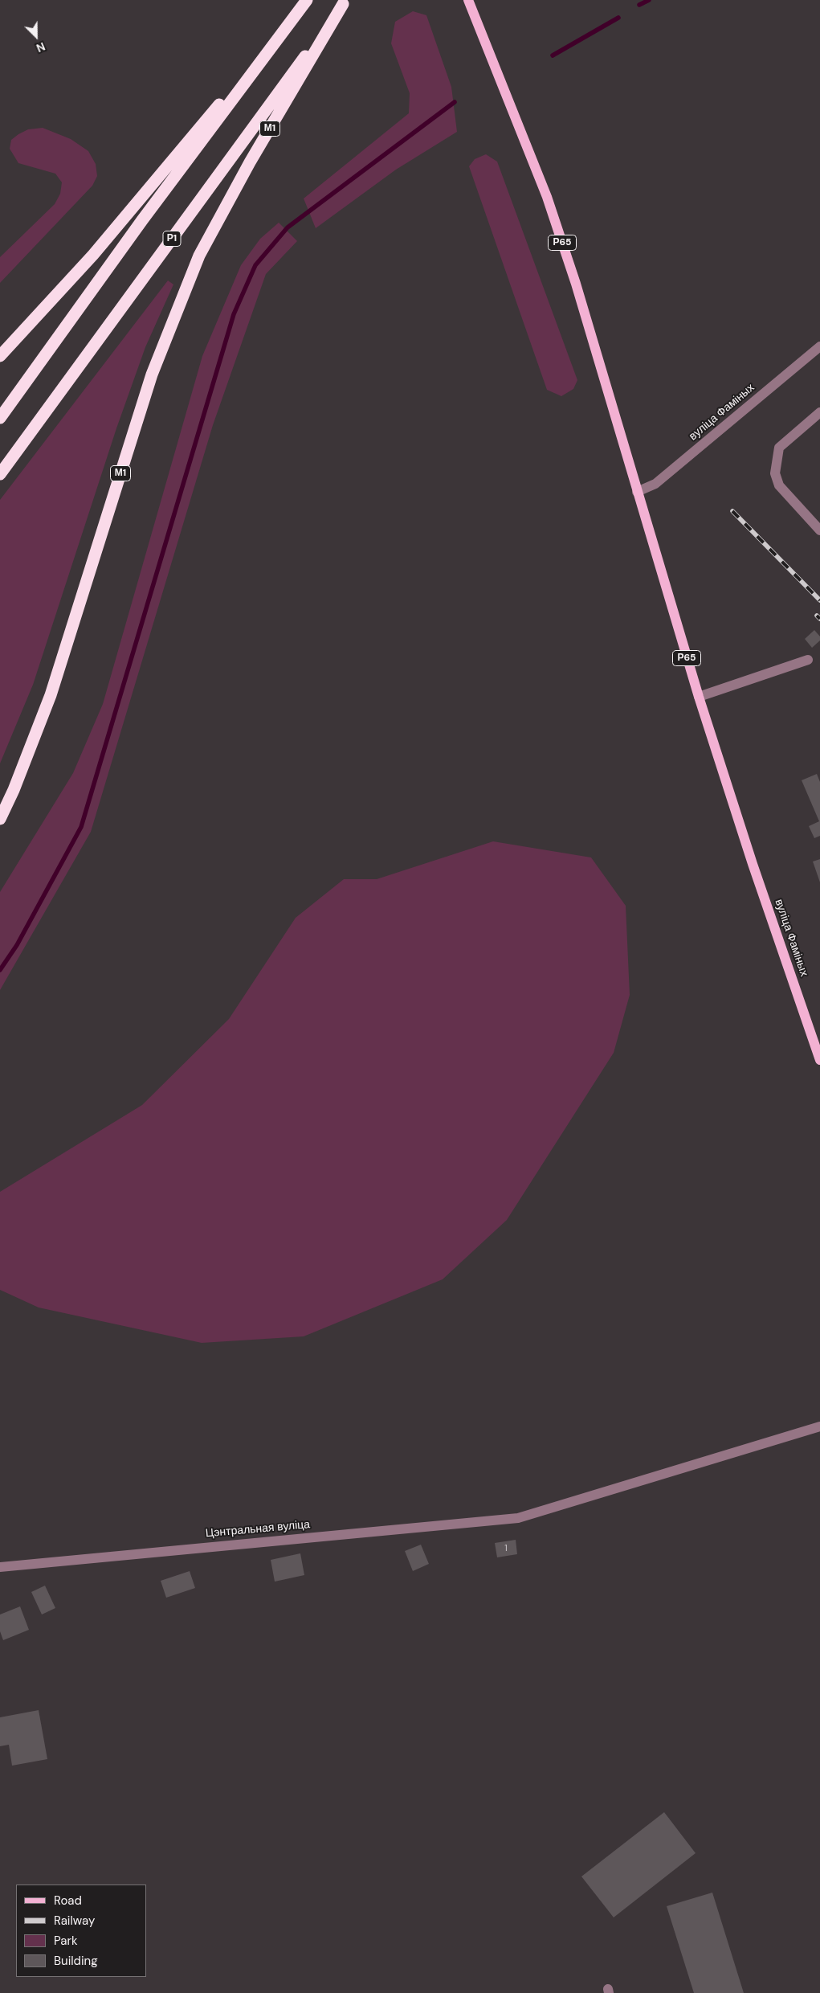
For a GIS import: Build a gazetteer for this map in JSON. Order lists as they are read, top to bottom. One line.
{"streets":{"highway":["М1","Р1"],"main road":["Р65","вуліца Фаміных"],"street":["Цэнтральная вуліца"]},"crossings":[["М1","Р1"],["Р65","вуліца Фаміных"]],"house_numbers":["1"],"legend":["Road","Railway","Park","Building"],"north":"bottom right"}
